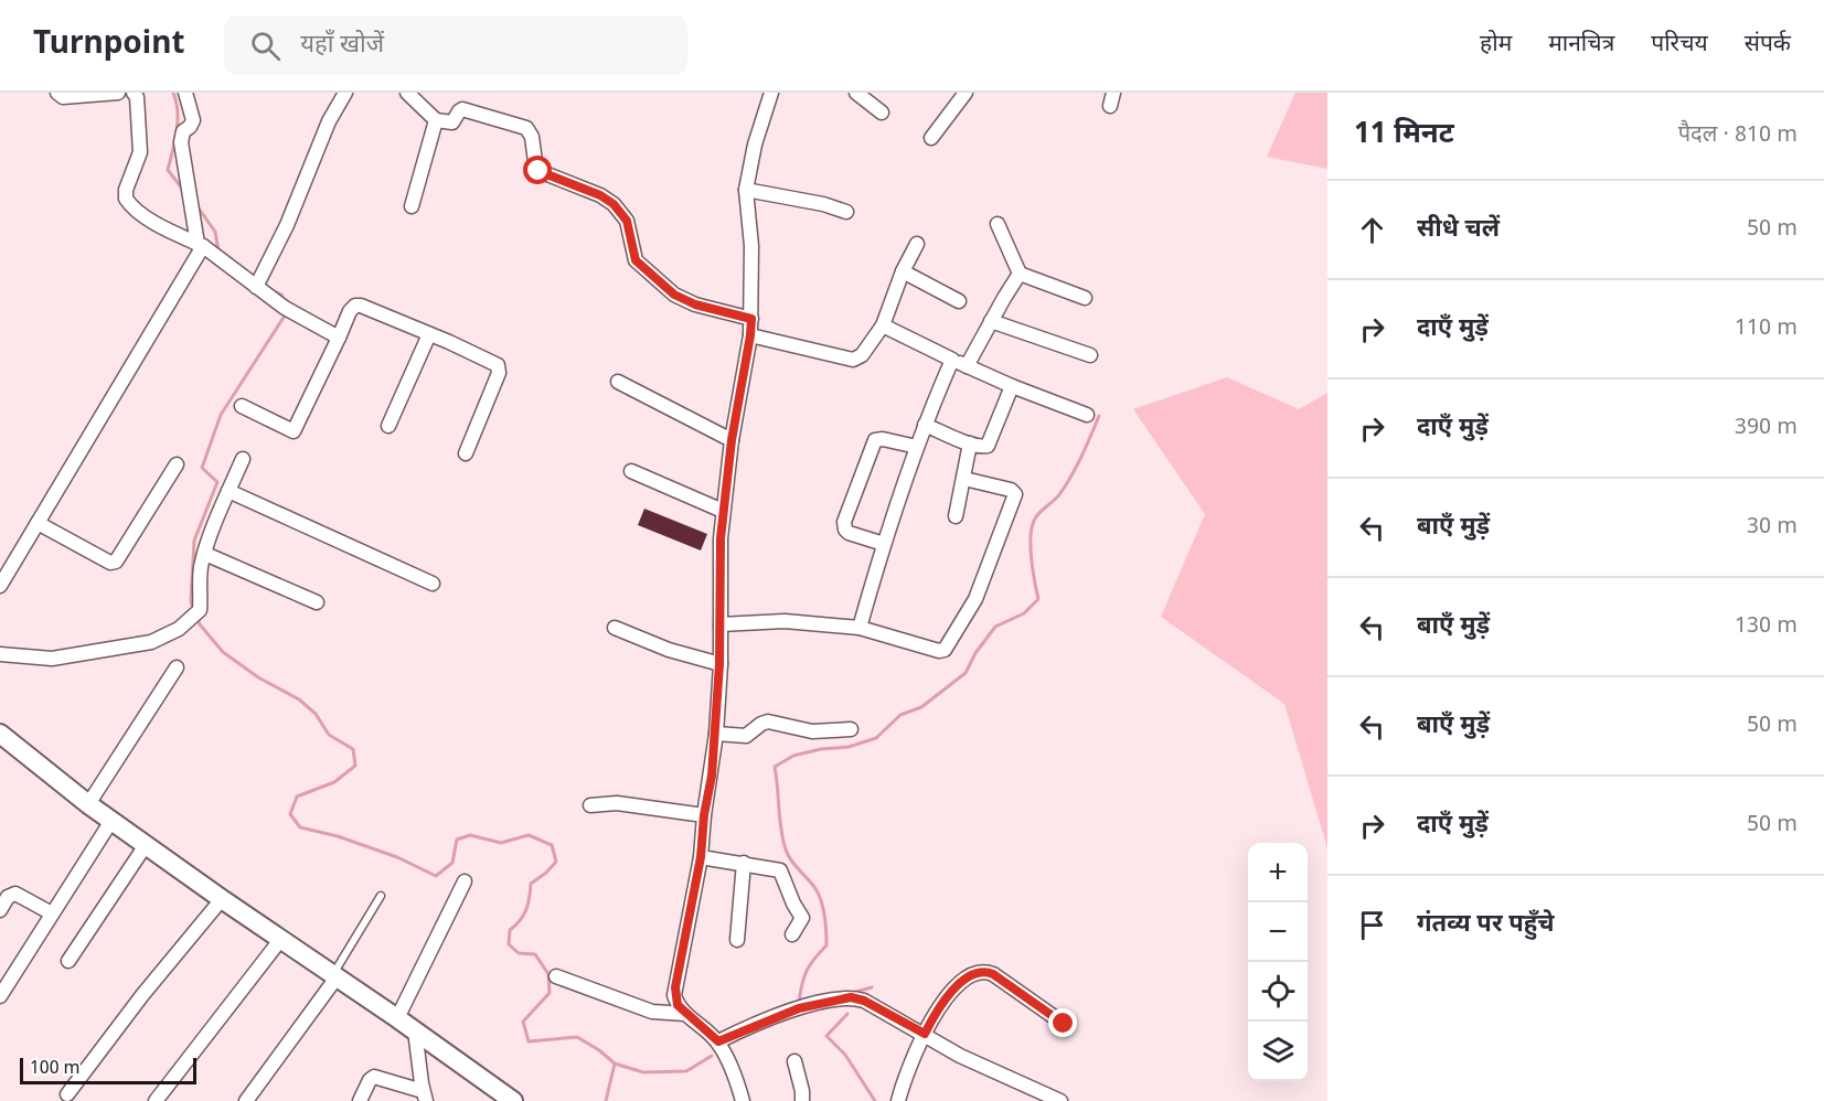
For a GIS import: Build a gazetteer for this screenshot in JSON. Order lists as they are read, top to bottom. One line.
{"scale_bar":"100 m","page":{"header":"Turnpoint","search":"यहाँ खोजें","nav":["होम","मानचित्र","परिचय","संपर्क"],"heading":["11 मिनट","पैदल · 810 m"],"list":[["सीधे चलें","50 m"],["दाएँ मुड़ें","110 m"],["दाएँ मुड़ें","390 m"],["बाएँ मुड़ें","30 m"],["बाएँ मुड़ें","130 m"],["बाएँ मुड़ें","50 m"],["दाएँ मुड़ें","50 m"],"गंतव्य पर पहुँचे"],"map_buttons":["+","−"],"scale":"100 m"}}
